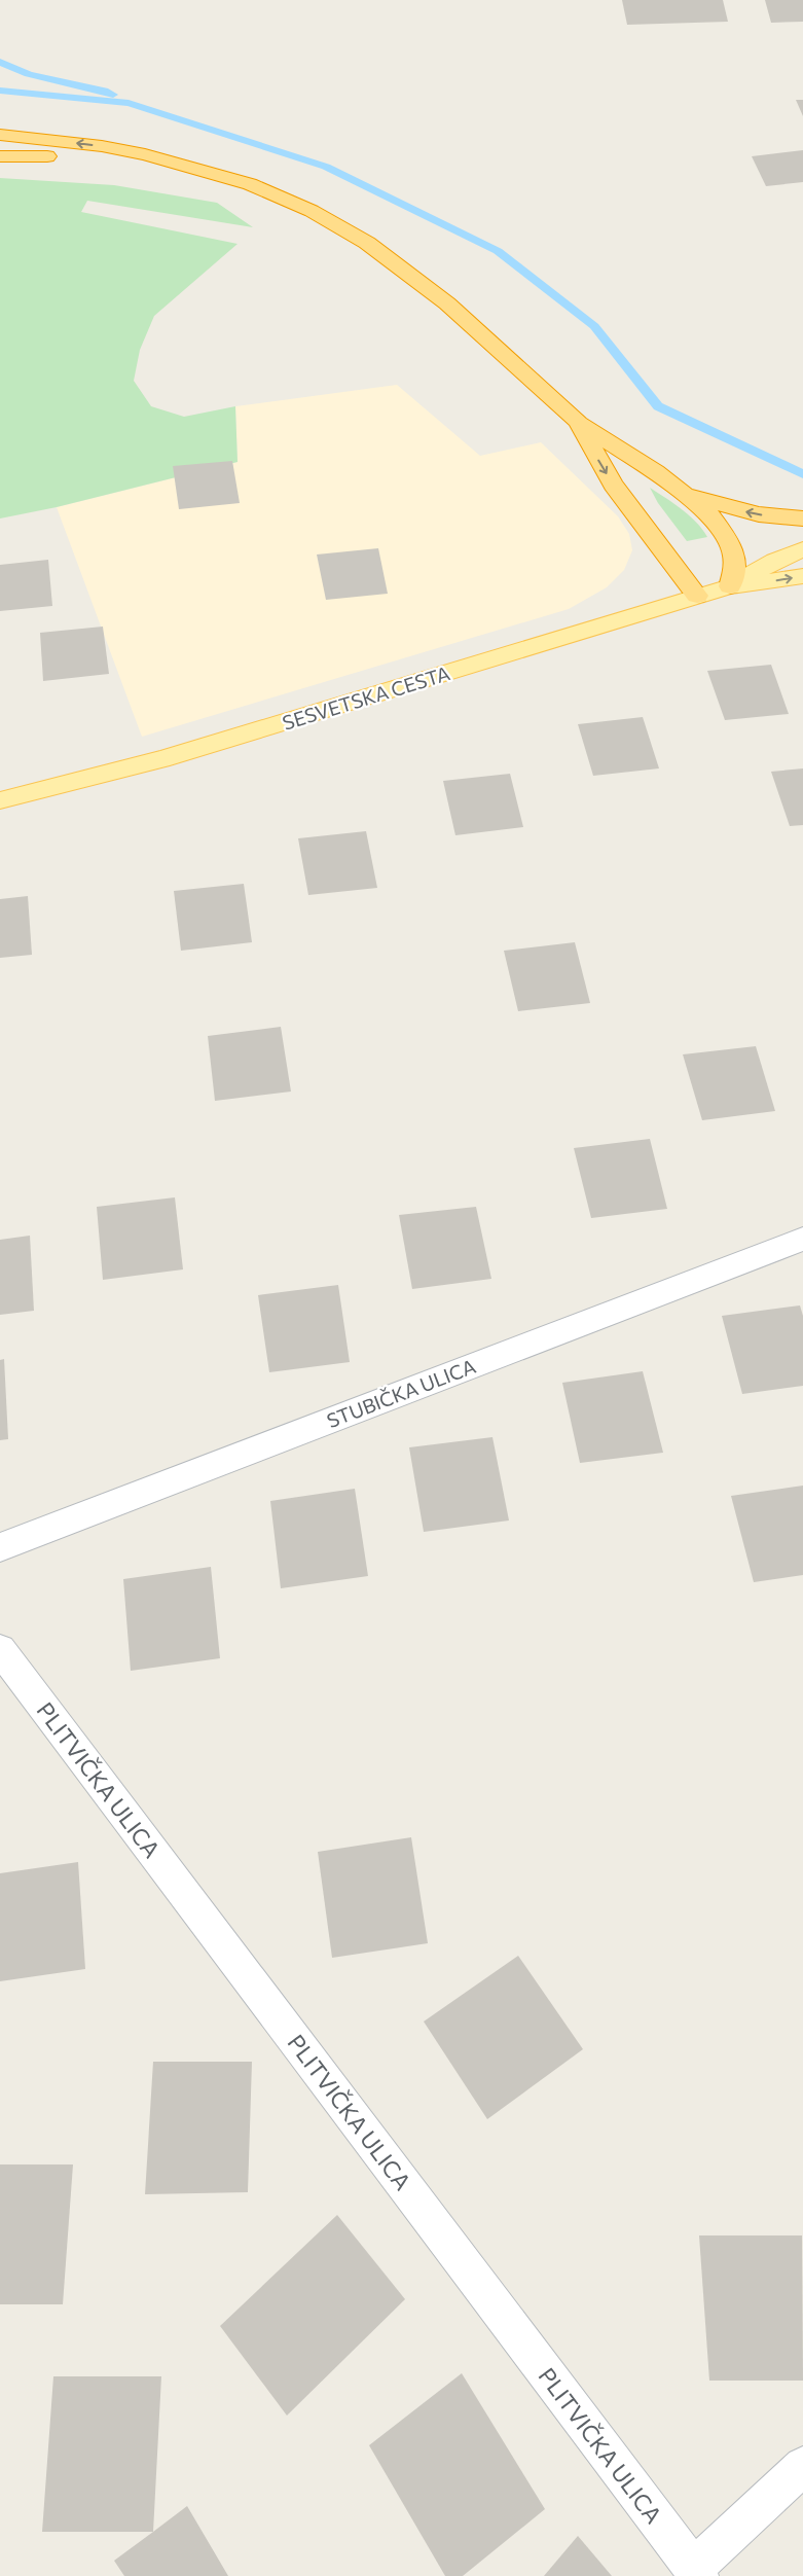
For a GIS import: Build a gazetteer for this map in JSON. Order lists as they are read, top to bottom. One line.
{"streets":{"main road":["SESVETSKA CESTA"],"street":["STUBIČKA ULICA","PLITVIČKA ULICA"]}}
